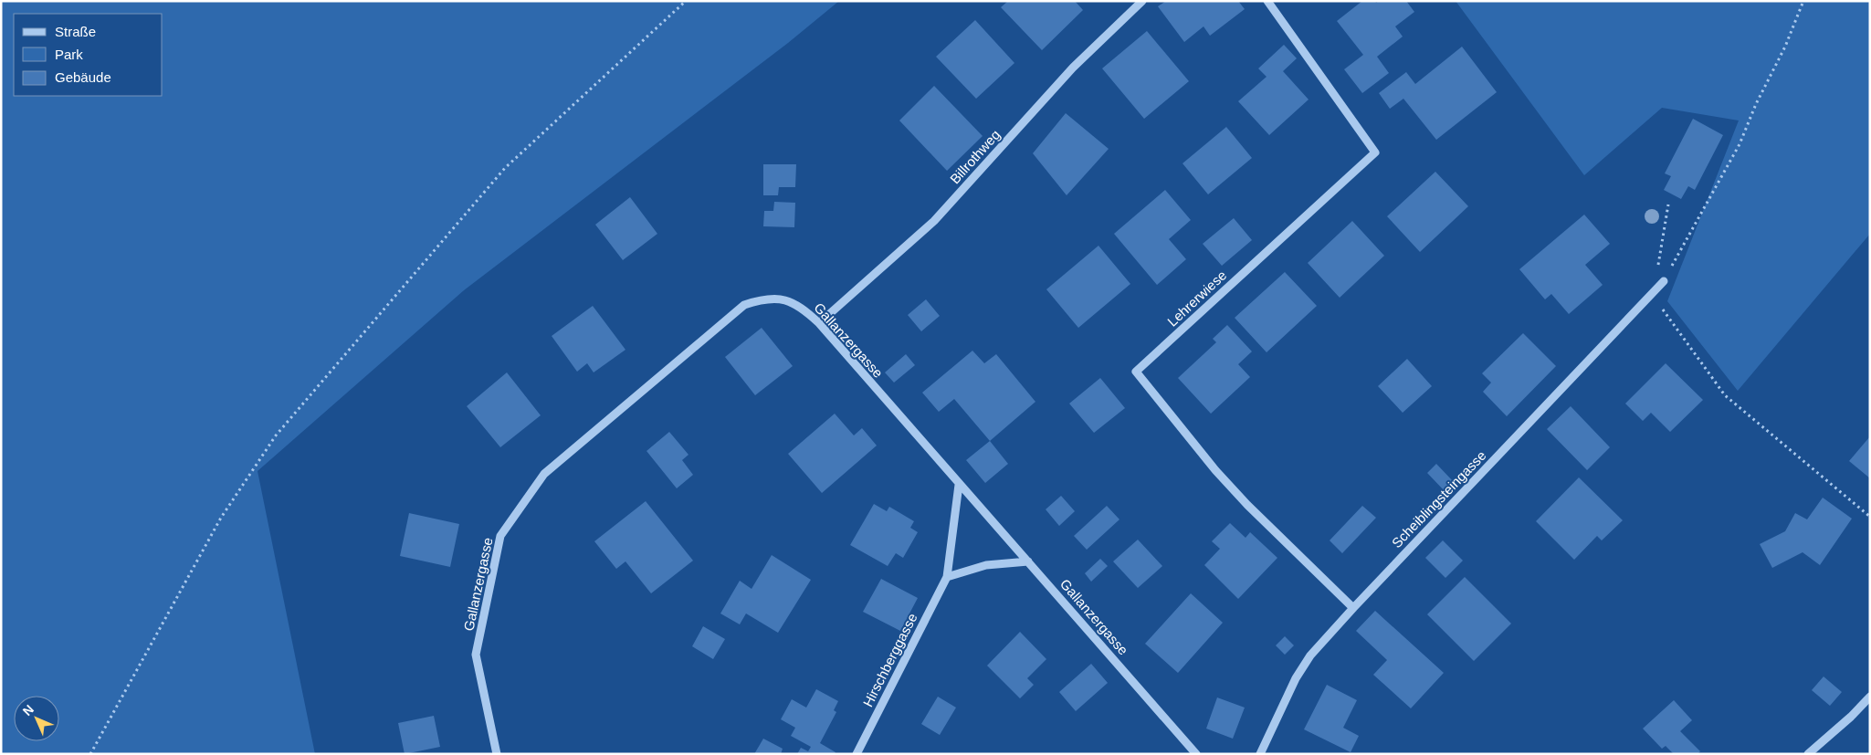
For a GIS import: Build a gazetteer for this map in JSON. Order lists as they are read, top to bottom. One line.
{"streets":{"street":["Billrothweg","Lehrerwiese","Gallanzergasse","Scheiblingsteingasse","Hirschberggasse"]},"crossings":[["Billrothweg","Gallanzergasse"],["Lehrerwiese","Scheiblingsteingasse"],["Gallanzergasse","Hirschberggasse"]],"legend":["Straße","Park","Gebäude"],"north":"top left"}
